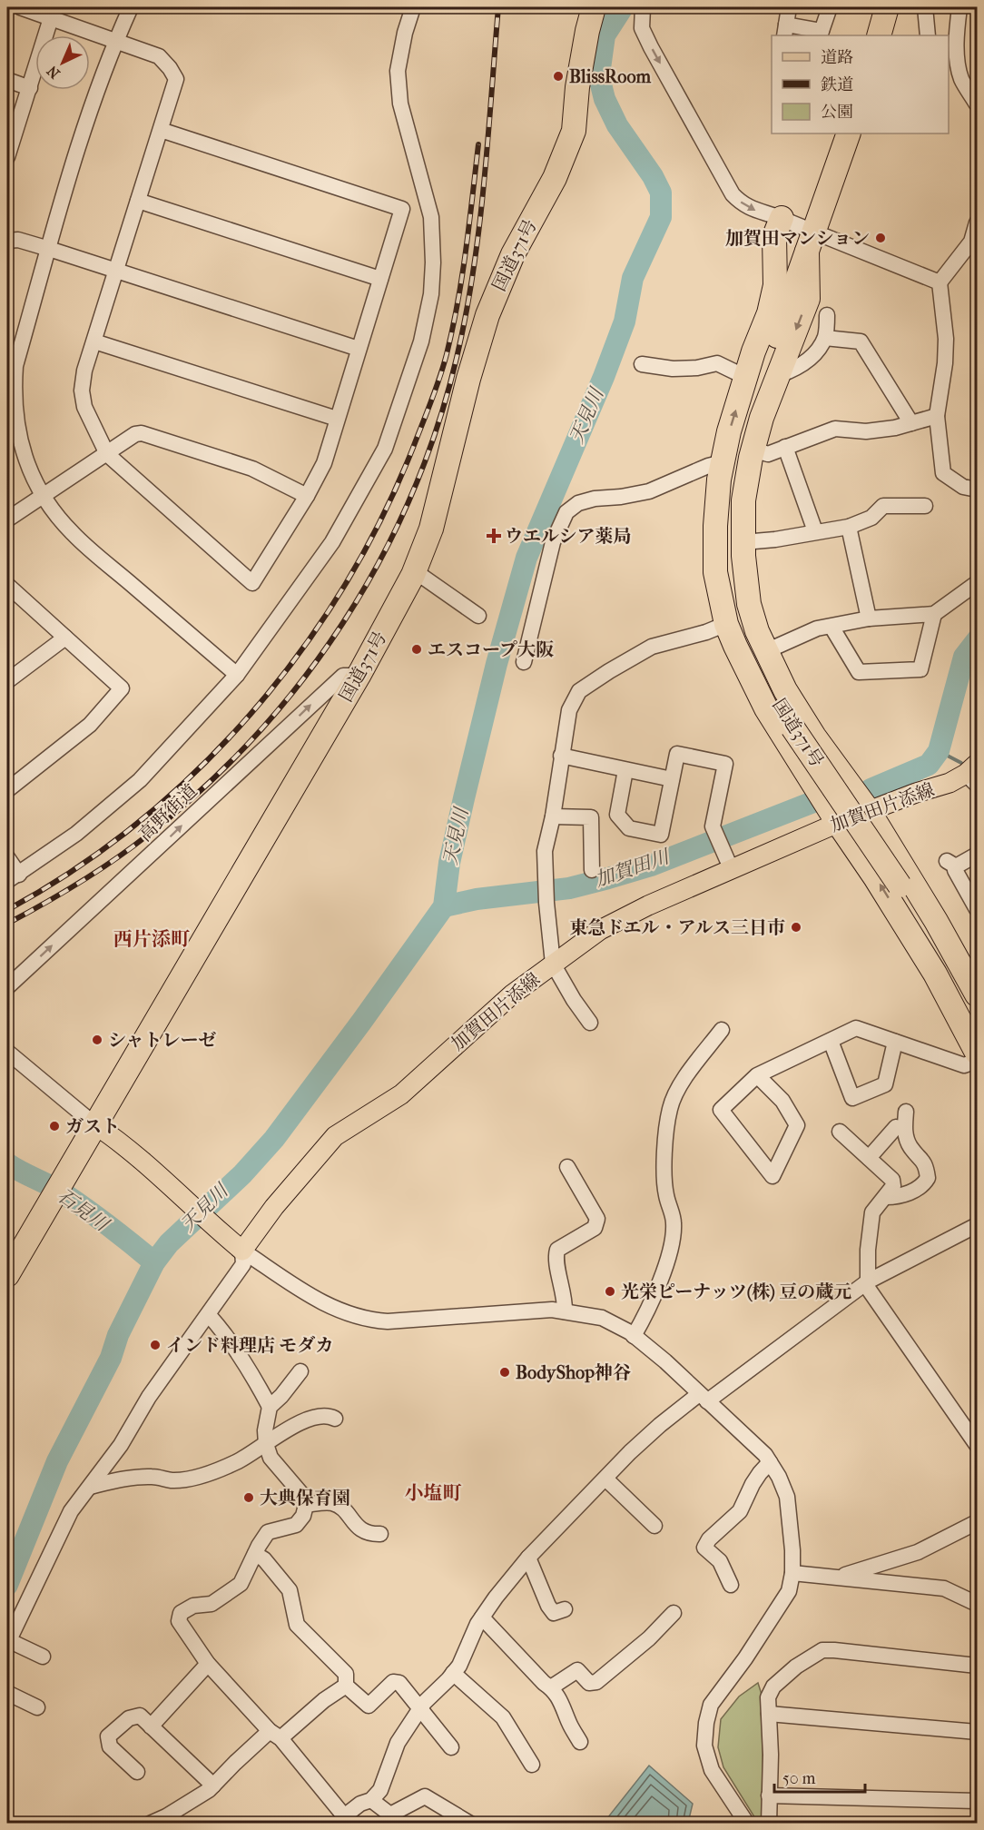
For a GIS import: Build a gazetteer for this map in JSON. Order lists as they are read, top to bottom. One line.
{"streets":{"highway":["国道371号"],"main road":["加賀田片添線"],"street":["高野街道"]},"crossings":[["国道371号","高野街道"]],"districts":["西片添町","小塩町"],"water":["天見川","加賀田川","石見川"],"places":{"other":["BlissRoom","加賀田マンション","エスコープ大阪","東急ドエル・アルス三日市","シャトレーゼ","ガスト","光栄ピーナッツ(株) 豆の蔵元","インド料理店 モダカ","BodyShop神谷","大典保育園"],"health":["ウエルシア薬局"]},"legend":["道路","鉄道","公園"],"scale_bar":"50 m","north":"bottom left"}
